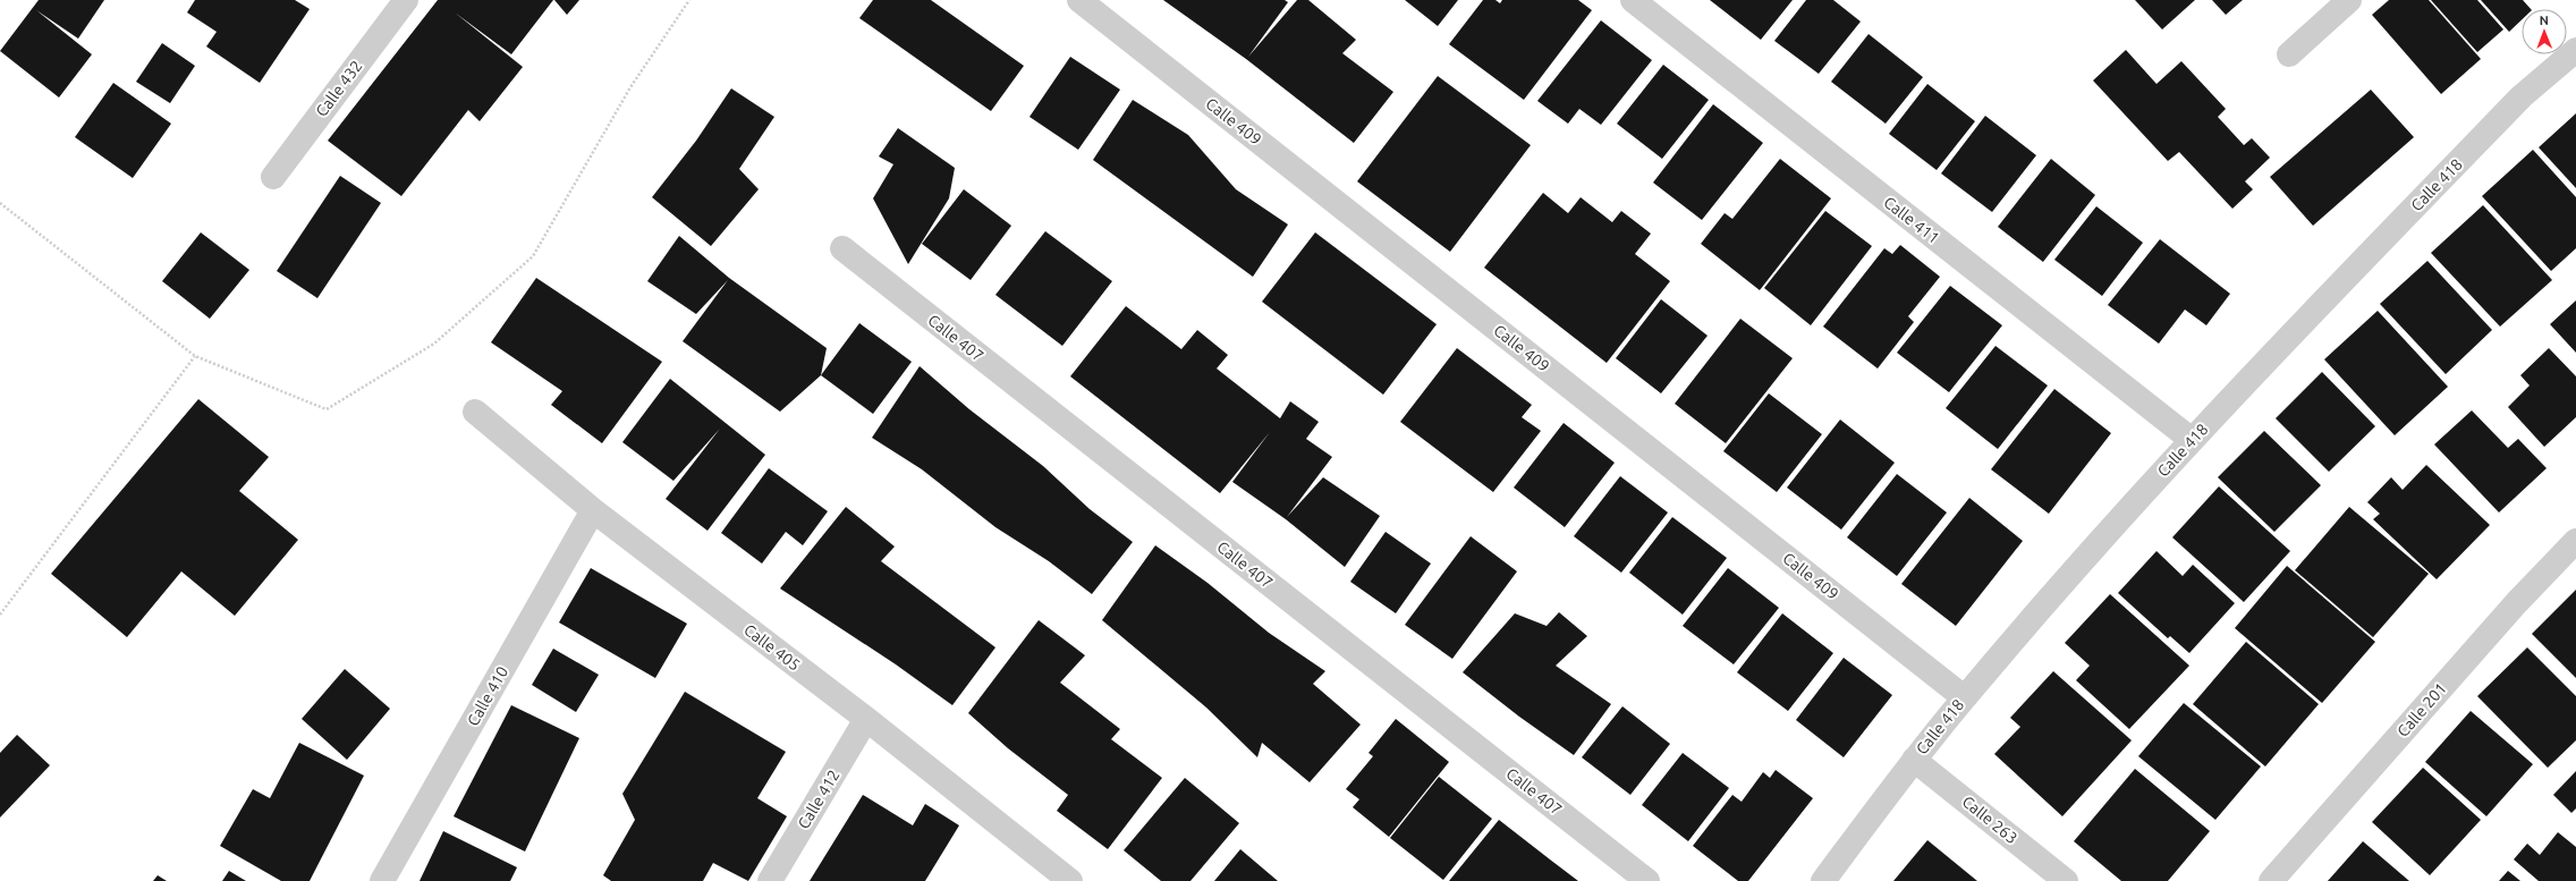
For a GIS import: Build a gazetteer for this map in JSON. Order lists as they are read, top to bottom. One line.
{"streets":{"street":["Calle 432","Calle 409","Calle 418","Calle 411","Calle 407","Calle 405","Calle 410","Calle 201","Calle 412","Calle 263"]},"crossings":[["Calle 409","Calle 418"],["Calle 418","Calle 411"],["Calle 418","Calle 263"],["Calle 405","Calle 410"],["Calle 405","Calle 412"]],"north":"top"}
